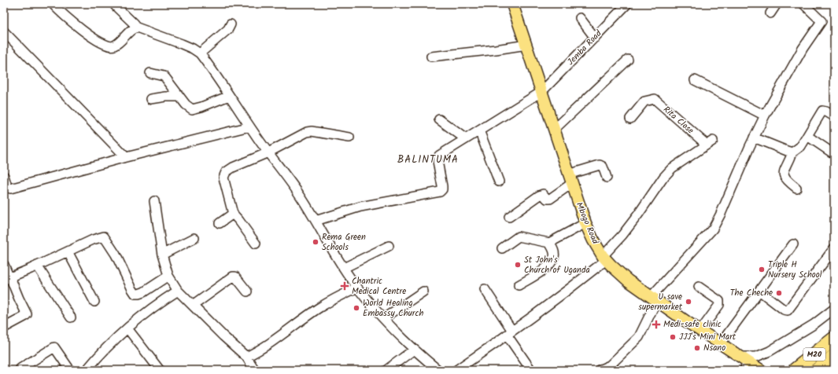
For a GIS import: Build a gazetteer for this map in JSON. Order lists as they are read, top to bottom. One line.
{"streets":{"highway":["M20"],"main road":["Mbogo Road"],"street":["Jemba Road","Rita Close"]},"crossings":[["Jemba Road","Mbogo Road"],["Rita Close","Mbogo Road"]],"districts":["BALINTUMA"],"places":{"other":["Rema Green Schools","St John's Church of Uganda","Triple H Nursery School","The Cheche","U save supermarket","World Healing Embassy Church","JJJ's Mini Mart","Nsano"],"health":["Chantric Medical Centre","Medi-safe clinic"]}}
